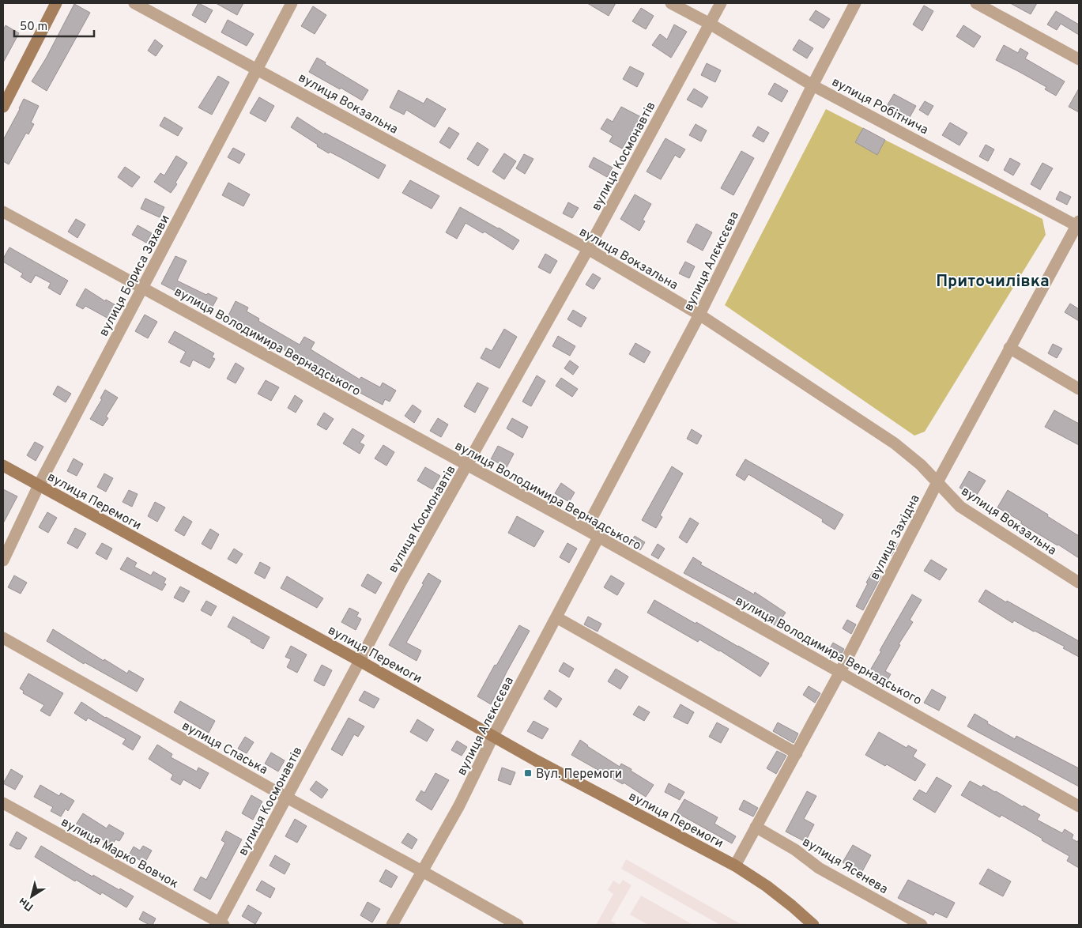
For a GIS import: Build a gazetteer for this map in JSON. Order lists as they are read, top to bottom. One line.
{"streets":{"main road":["вулиця Перемоги"],"street":["вулиця Вокзальна","вулиця Робітнича","вулиця Космонавтів","вулиця Алєксєєва","вулиця Бориса Захави","вулиця Володимира Вернадського","вулиця Західна","вулиця Спаська","вулиця Марко Вовчок","вулиця Ясенева"]},"crossings":[["вулиця Вокзальна","вулиця Космонавтів"],["вулиця Вокзальна","вулиця Алєксєєва"],["вулиця Вокзальна","вулиця Бориса Захави"],["вулиця Вокзальна","вулиця Західна"],["вулиця Робітнича","вулиця Космонавтів"],["вулиця Робітнича","вулиця Алєксєєва"],["вулиця Робітнича","вулиця Західна"],["вулиця Космонавтів","вулиця Володимира Вернадського"],["вулиця Космонавтів","вулиця Перемоги"],["вулиця Космонавтів","вулиця Спаська"],["вулиця Космонавтів","вулиця Марко Вовчок"],["вулиця Алєксєєва","вулиця Володимира Вернадського"],["вулиця Алєксєєва","вулиця Перемоги"],["вулиця Алєксєєва","вулиця Спаська"],["вулиця Бориса Захави","вулиця Володимира Вернадського"],["вулиця Бориса Захави","вулиця Перемоги"],["вулиця Володимира Вернадського","вулиця Західна"],["вулиця Перемоги","вулиця Західна"],["вулиця Західна","вулиця Ясенева"]],"districts":["Приточилівка"],"places":{"transit":["Вул. Перемоги"]},"scale_bar":"50 m","north":"bottom left"}
